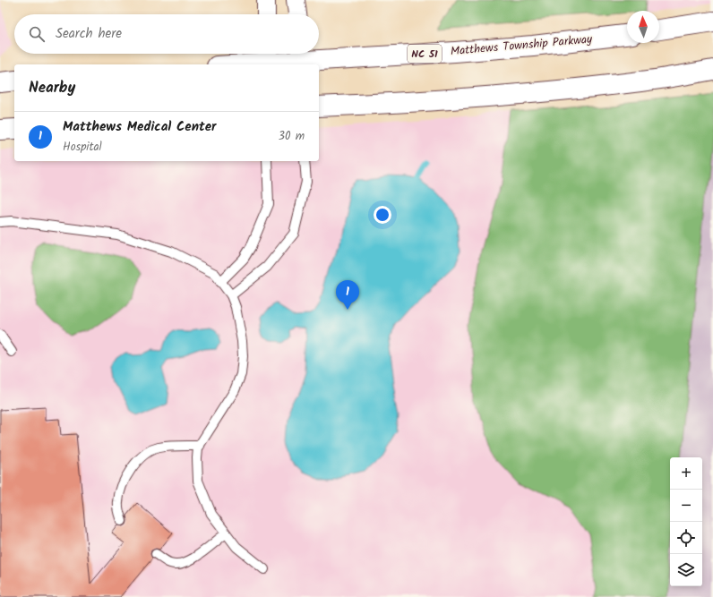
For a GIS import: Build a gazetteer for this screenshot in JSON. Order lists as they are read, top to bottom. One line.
{"streets":{"main road":["Matthews Township Parkway","NC 51"]},"north":"top","page":{"search":"Search here","heading":"Nearby","list":[{"mark":"1","name":"Matthews Medical Center","note":"Hospital","value":"30 m"}],"pins":"1","map_buttons":["+","−"]}}
